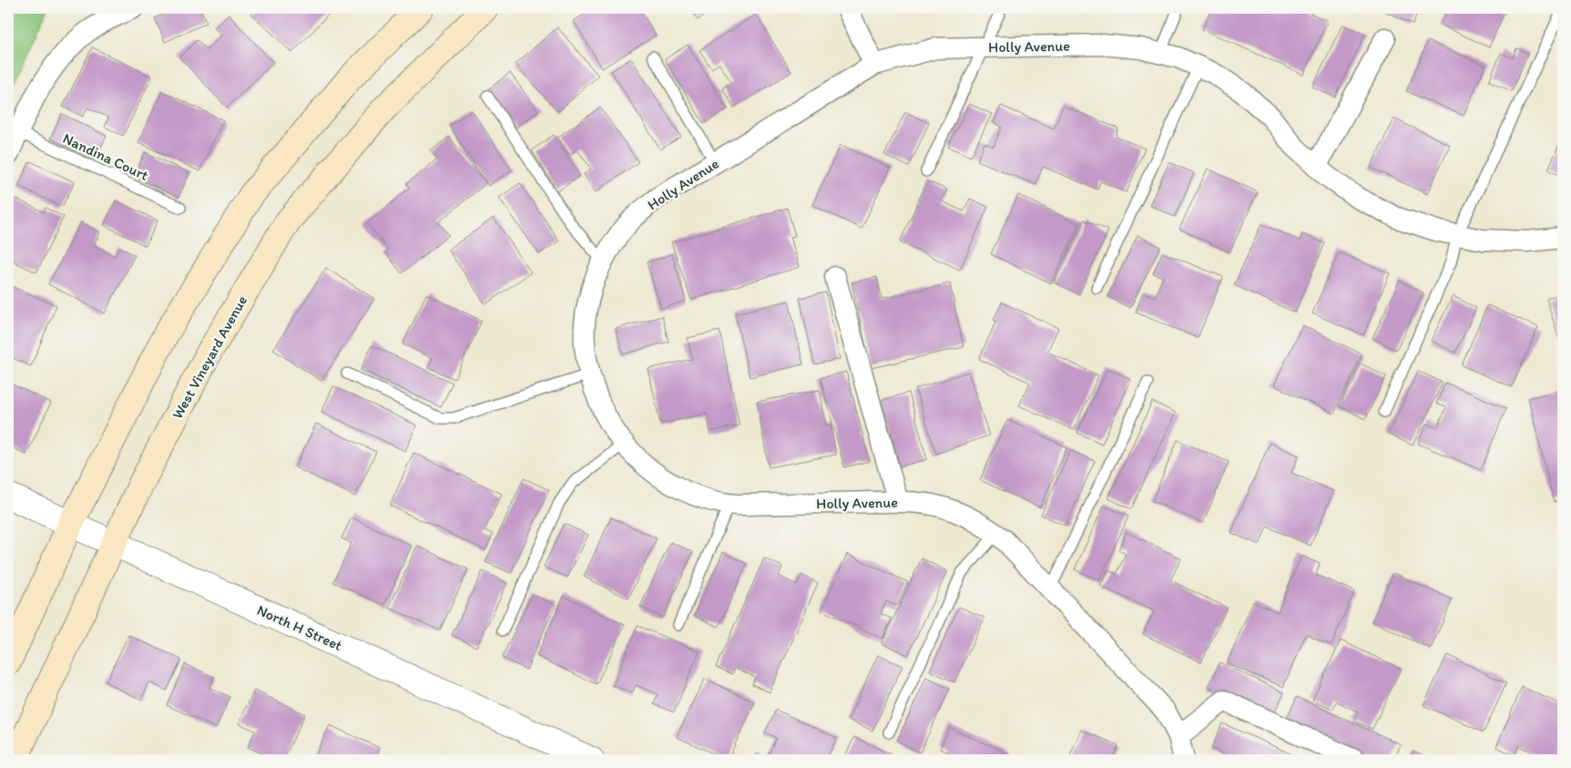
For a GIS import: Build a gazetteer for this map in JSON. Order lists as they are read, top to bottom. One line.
{"streets":{"main road":["West Vineyard Avenue"],"street":["Holly Avenue","North H Street"],"lane":["Nandina Court"]},"crossings":[["West Vineyard Avenue","North H Street"]]}
